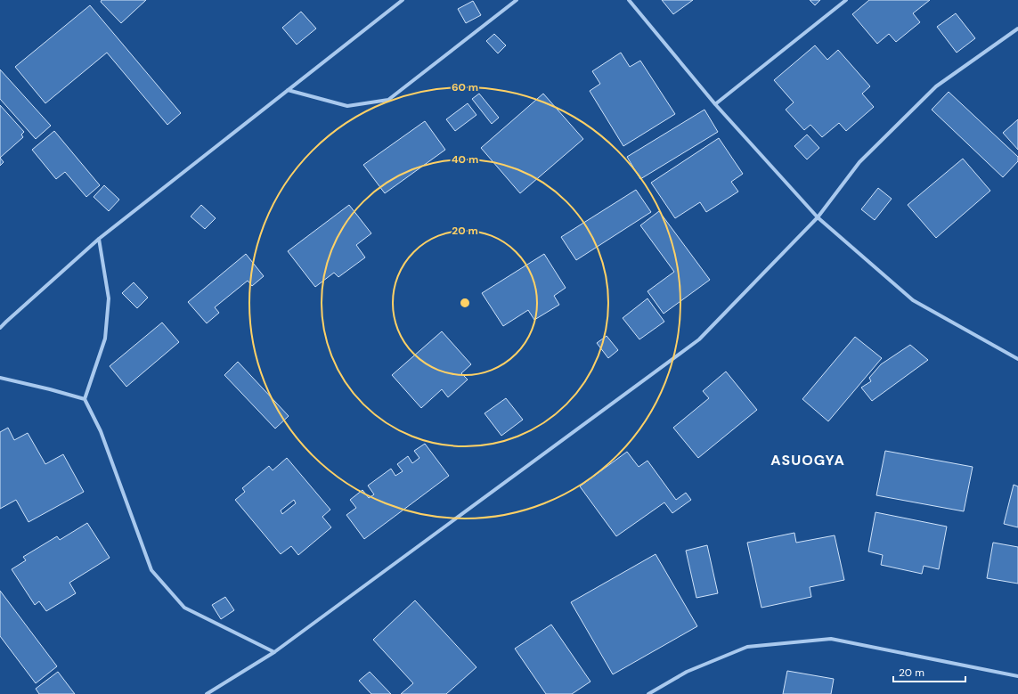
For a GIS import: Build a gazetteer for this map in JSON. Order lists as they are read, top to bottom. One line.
{"districts":["ASUOGYA"],"scale_bar":"20 m","rings":["60 m","40 m","20 m"]}
